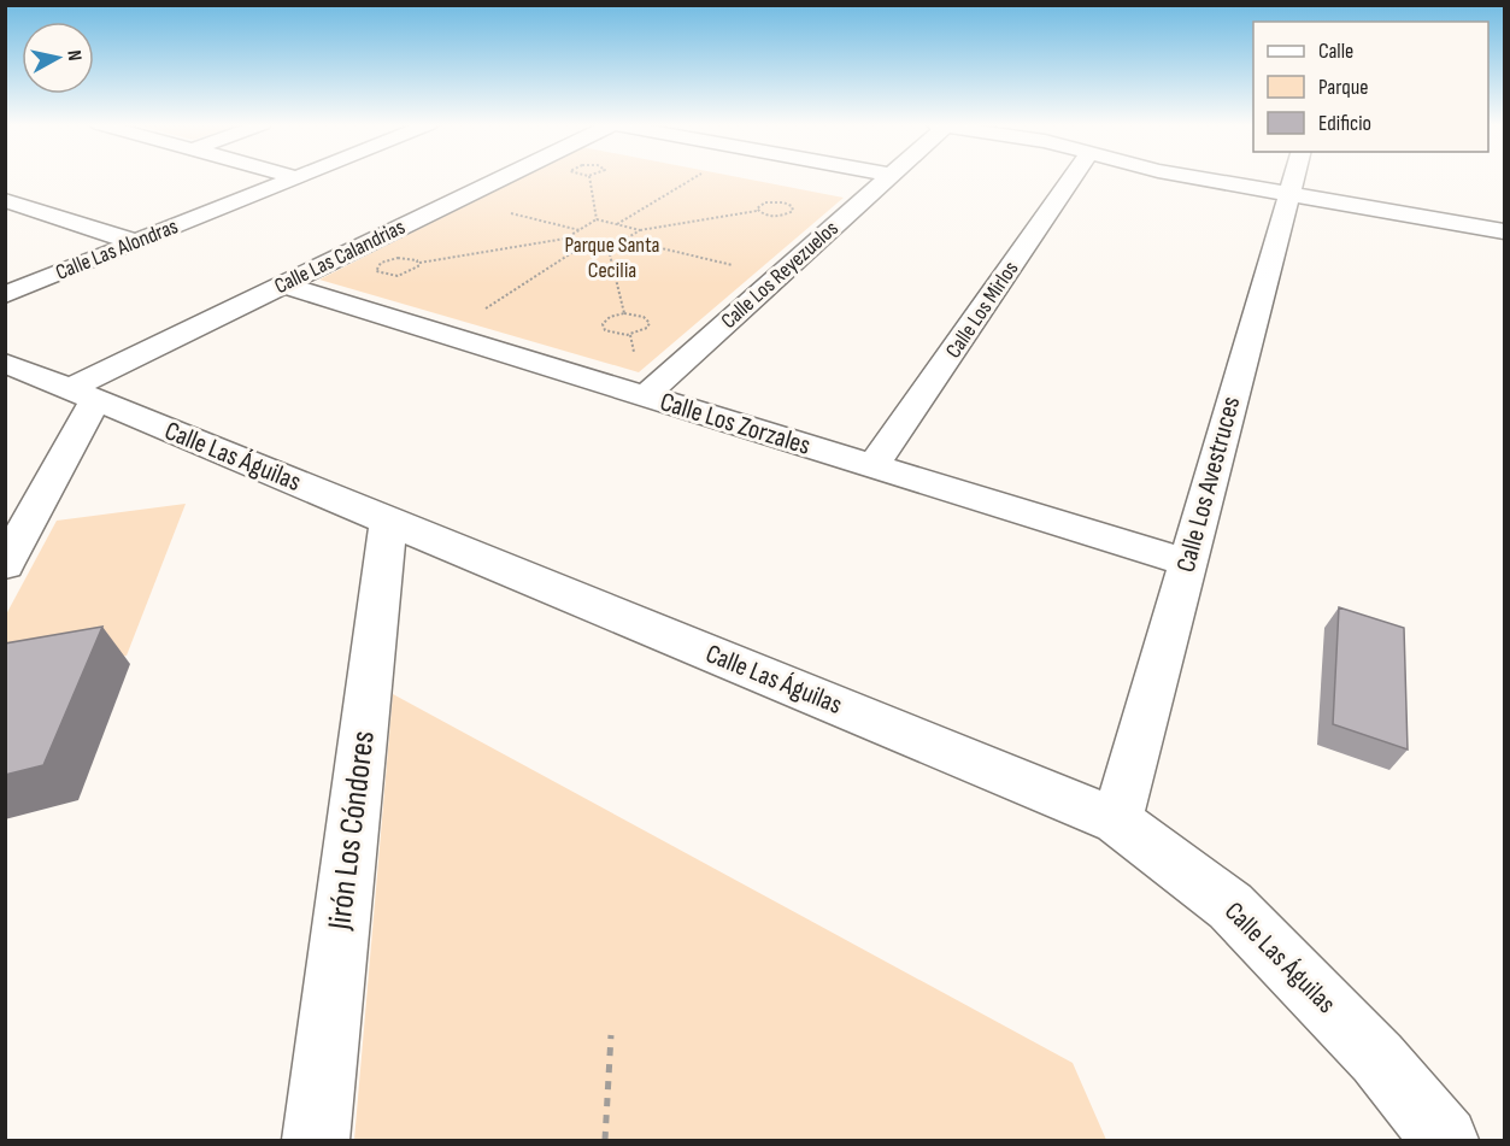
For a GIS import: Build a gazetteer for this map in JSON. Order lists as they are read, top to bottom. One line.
{"streets":{"street":["Calle Las Alondras","Calle Las Calandrias","Calle Los Reyezuelos","Calle Los Mirlos","Calle Los Zorzales","Calle Las Águilas","Calle Los Avestruces","Jirón Los Cóndores"]},"crossings":[["Calle Las Calandrias","Calle Los Zorzales"],["Calle Las Calandrias","Calle Las Águilas"],["Calle Los Reyezuelos","Calle Los Zorzales"],["Calle Los Mirlos","Calle Los Zorzales"],["Calle Los Zorzales","Calle Los Avestruces"],["Calle Las Águilas","Calle Los Avestruces"],["Calle Las Águilas","Jirón Los Cóndores"]],"parks":["Parque Santa Cecilia"],"legend":["Calle","Parque","Edificio"],"north":"right"}
